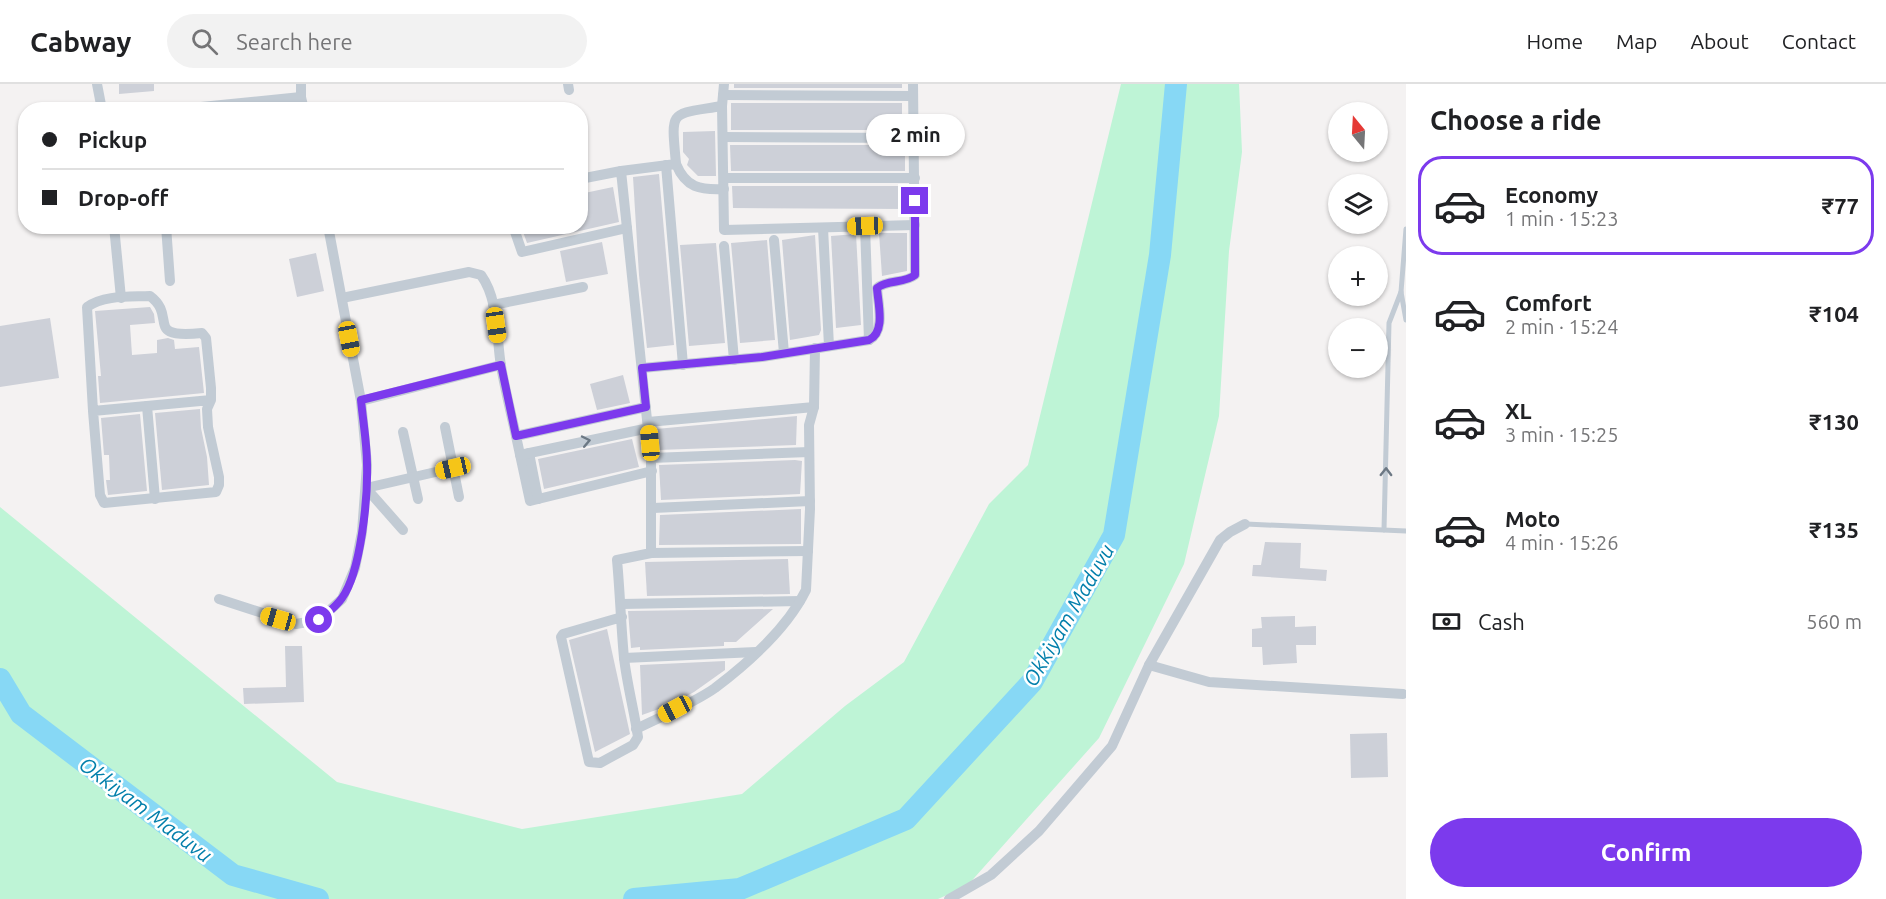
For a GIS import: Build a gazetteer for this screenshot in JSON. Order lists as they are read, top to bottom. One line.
{"water":["Okkiyam Maduvu"],"north":"top","page":{"header":"Cabway","search":"Search here","nav":["Home","Map","About","Contact"],"heading":"Choose a ride","map_buttons":["+","−"],"banner":["Pickup","Drop-off"],"bubble":"2 min","list":[{"name":"Economy","note":"1 min · 15:23","value":"₹77"},{"name":"Comfort","note":"2 min · 15:24","value":"₹104"},{"name":"XL","note":"3 min · 15:25","value":"₹130"},{"name":"Moto","note":"4 min · 15:26","value":"₹135"}],"pay":["Cash","560 m"],"buttons":"Confirm"}}
